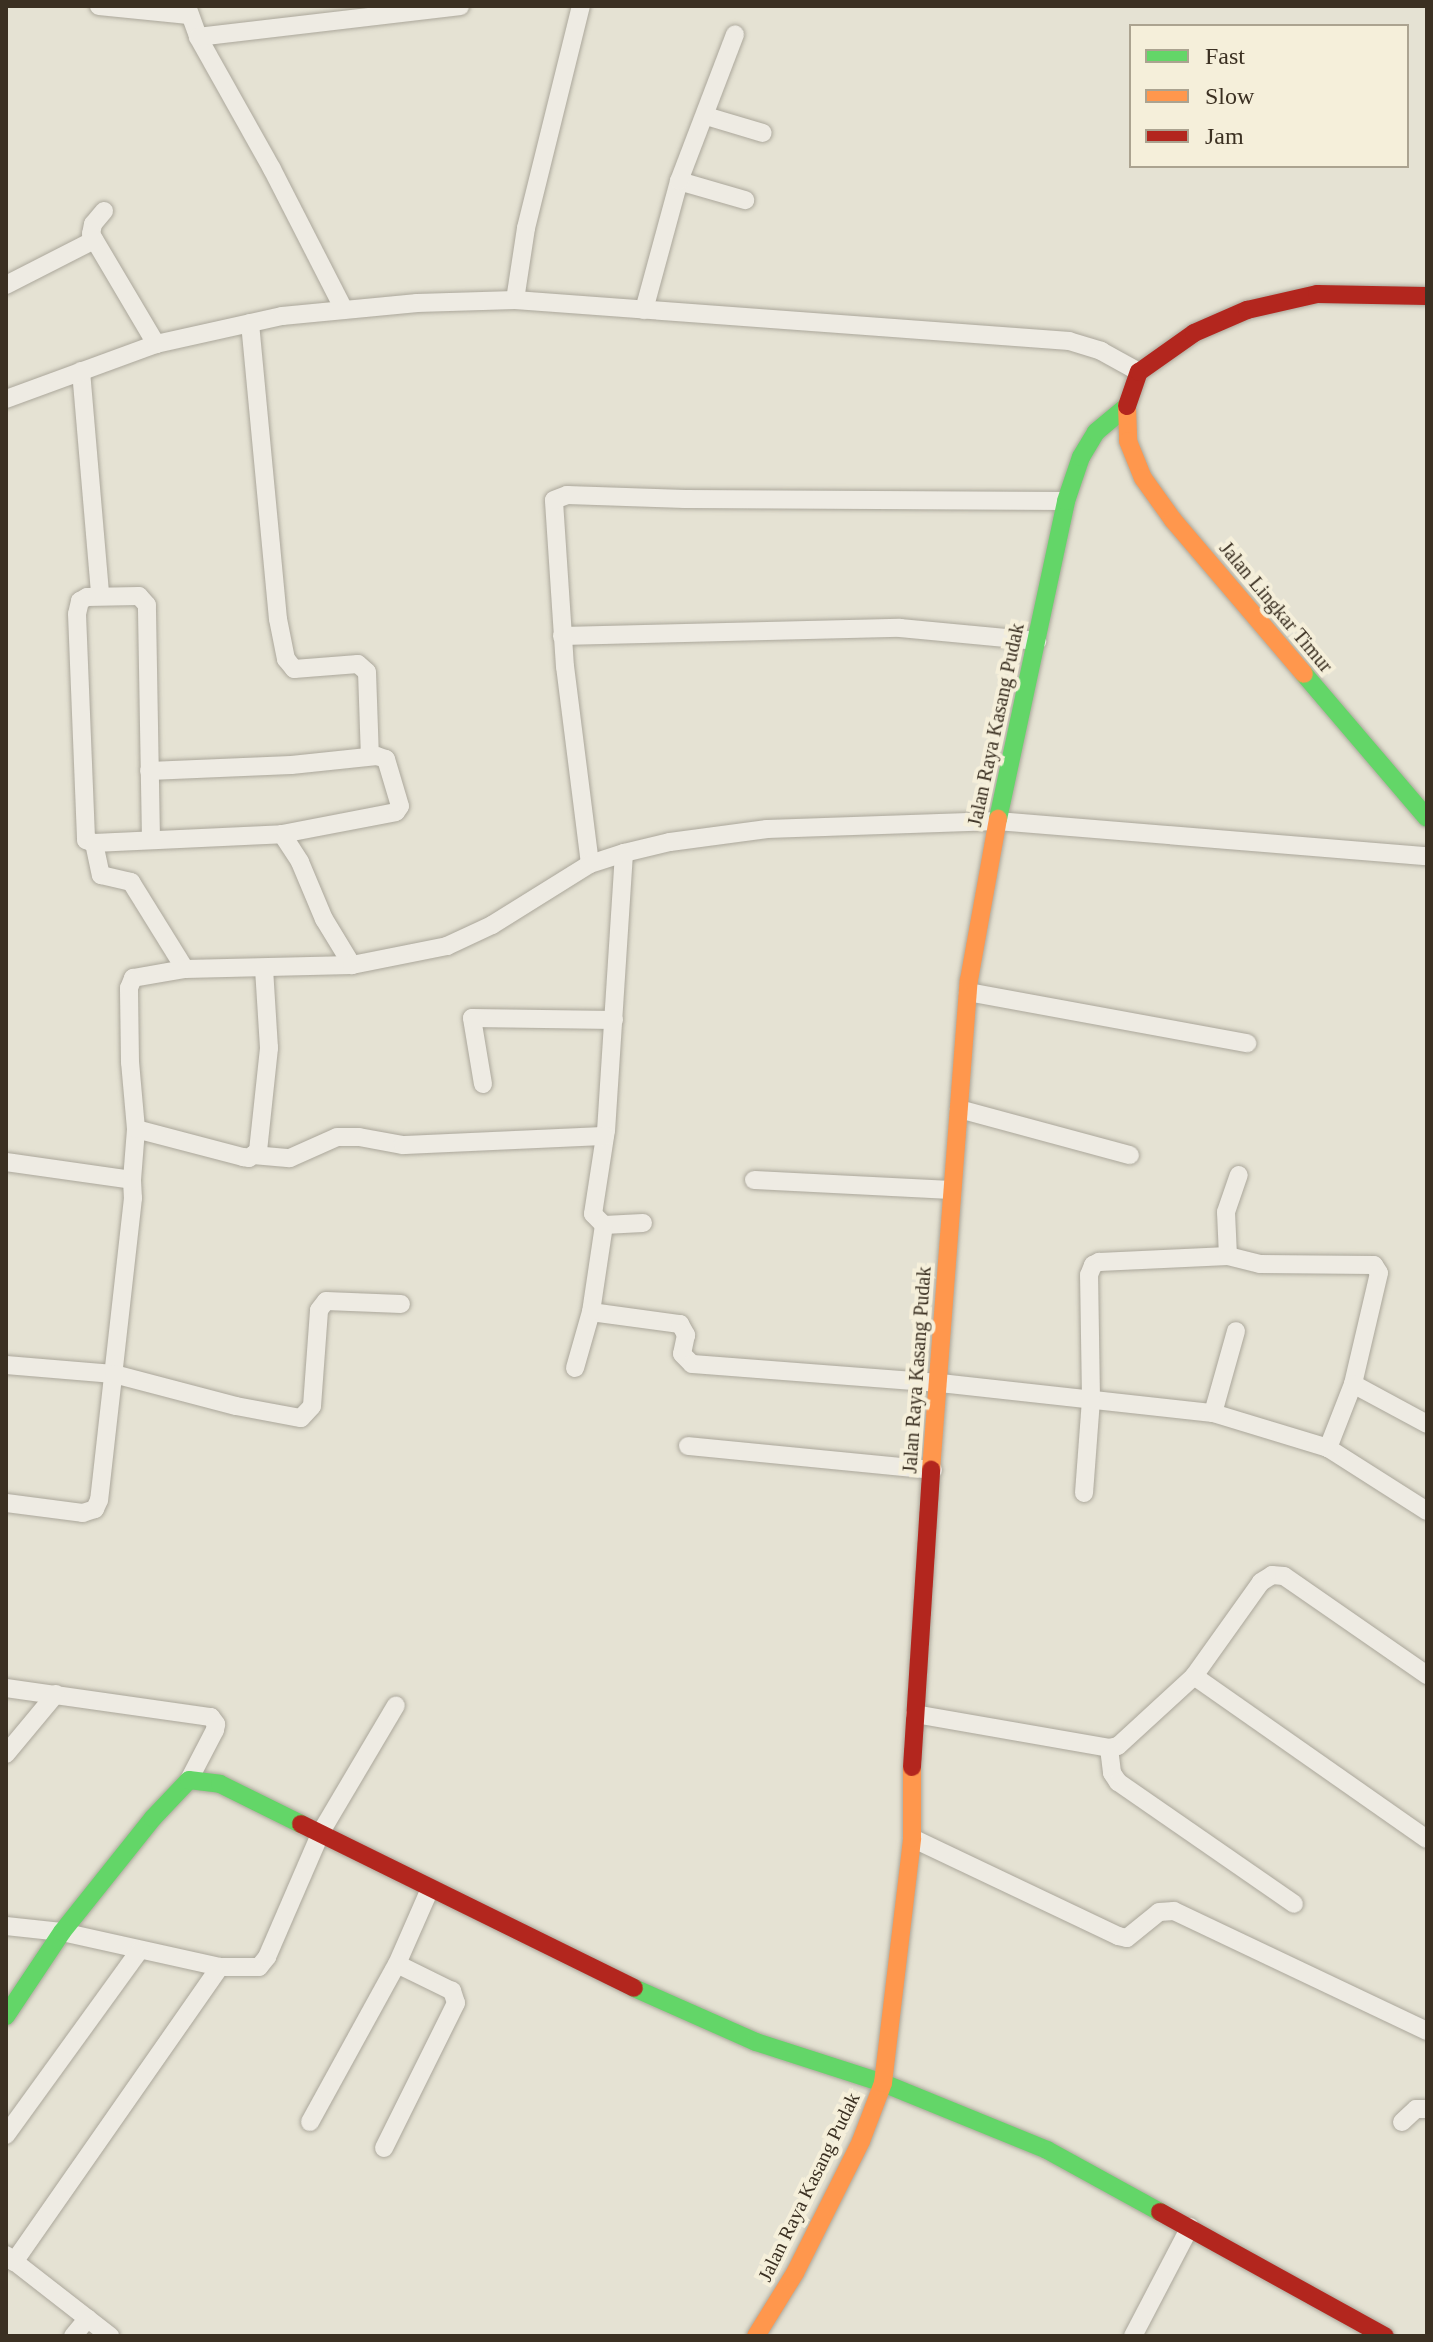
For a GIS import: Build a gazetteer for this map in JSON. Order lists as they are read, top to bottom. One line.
{"streets":{"main road":["Jalan Lingkar Timur","Jalan Raya Kasang Pudak"]},"crossings":[["Jalan Lingkar Timur","Jalan Raya Kasang Pudak"]],"legend":["Fast","Slow","Jam"]}
